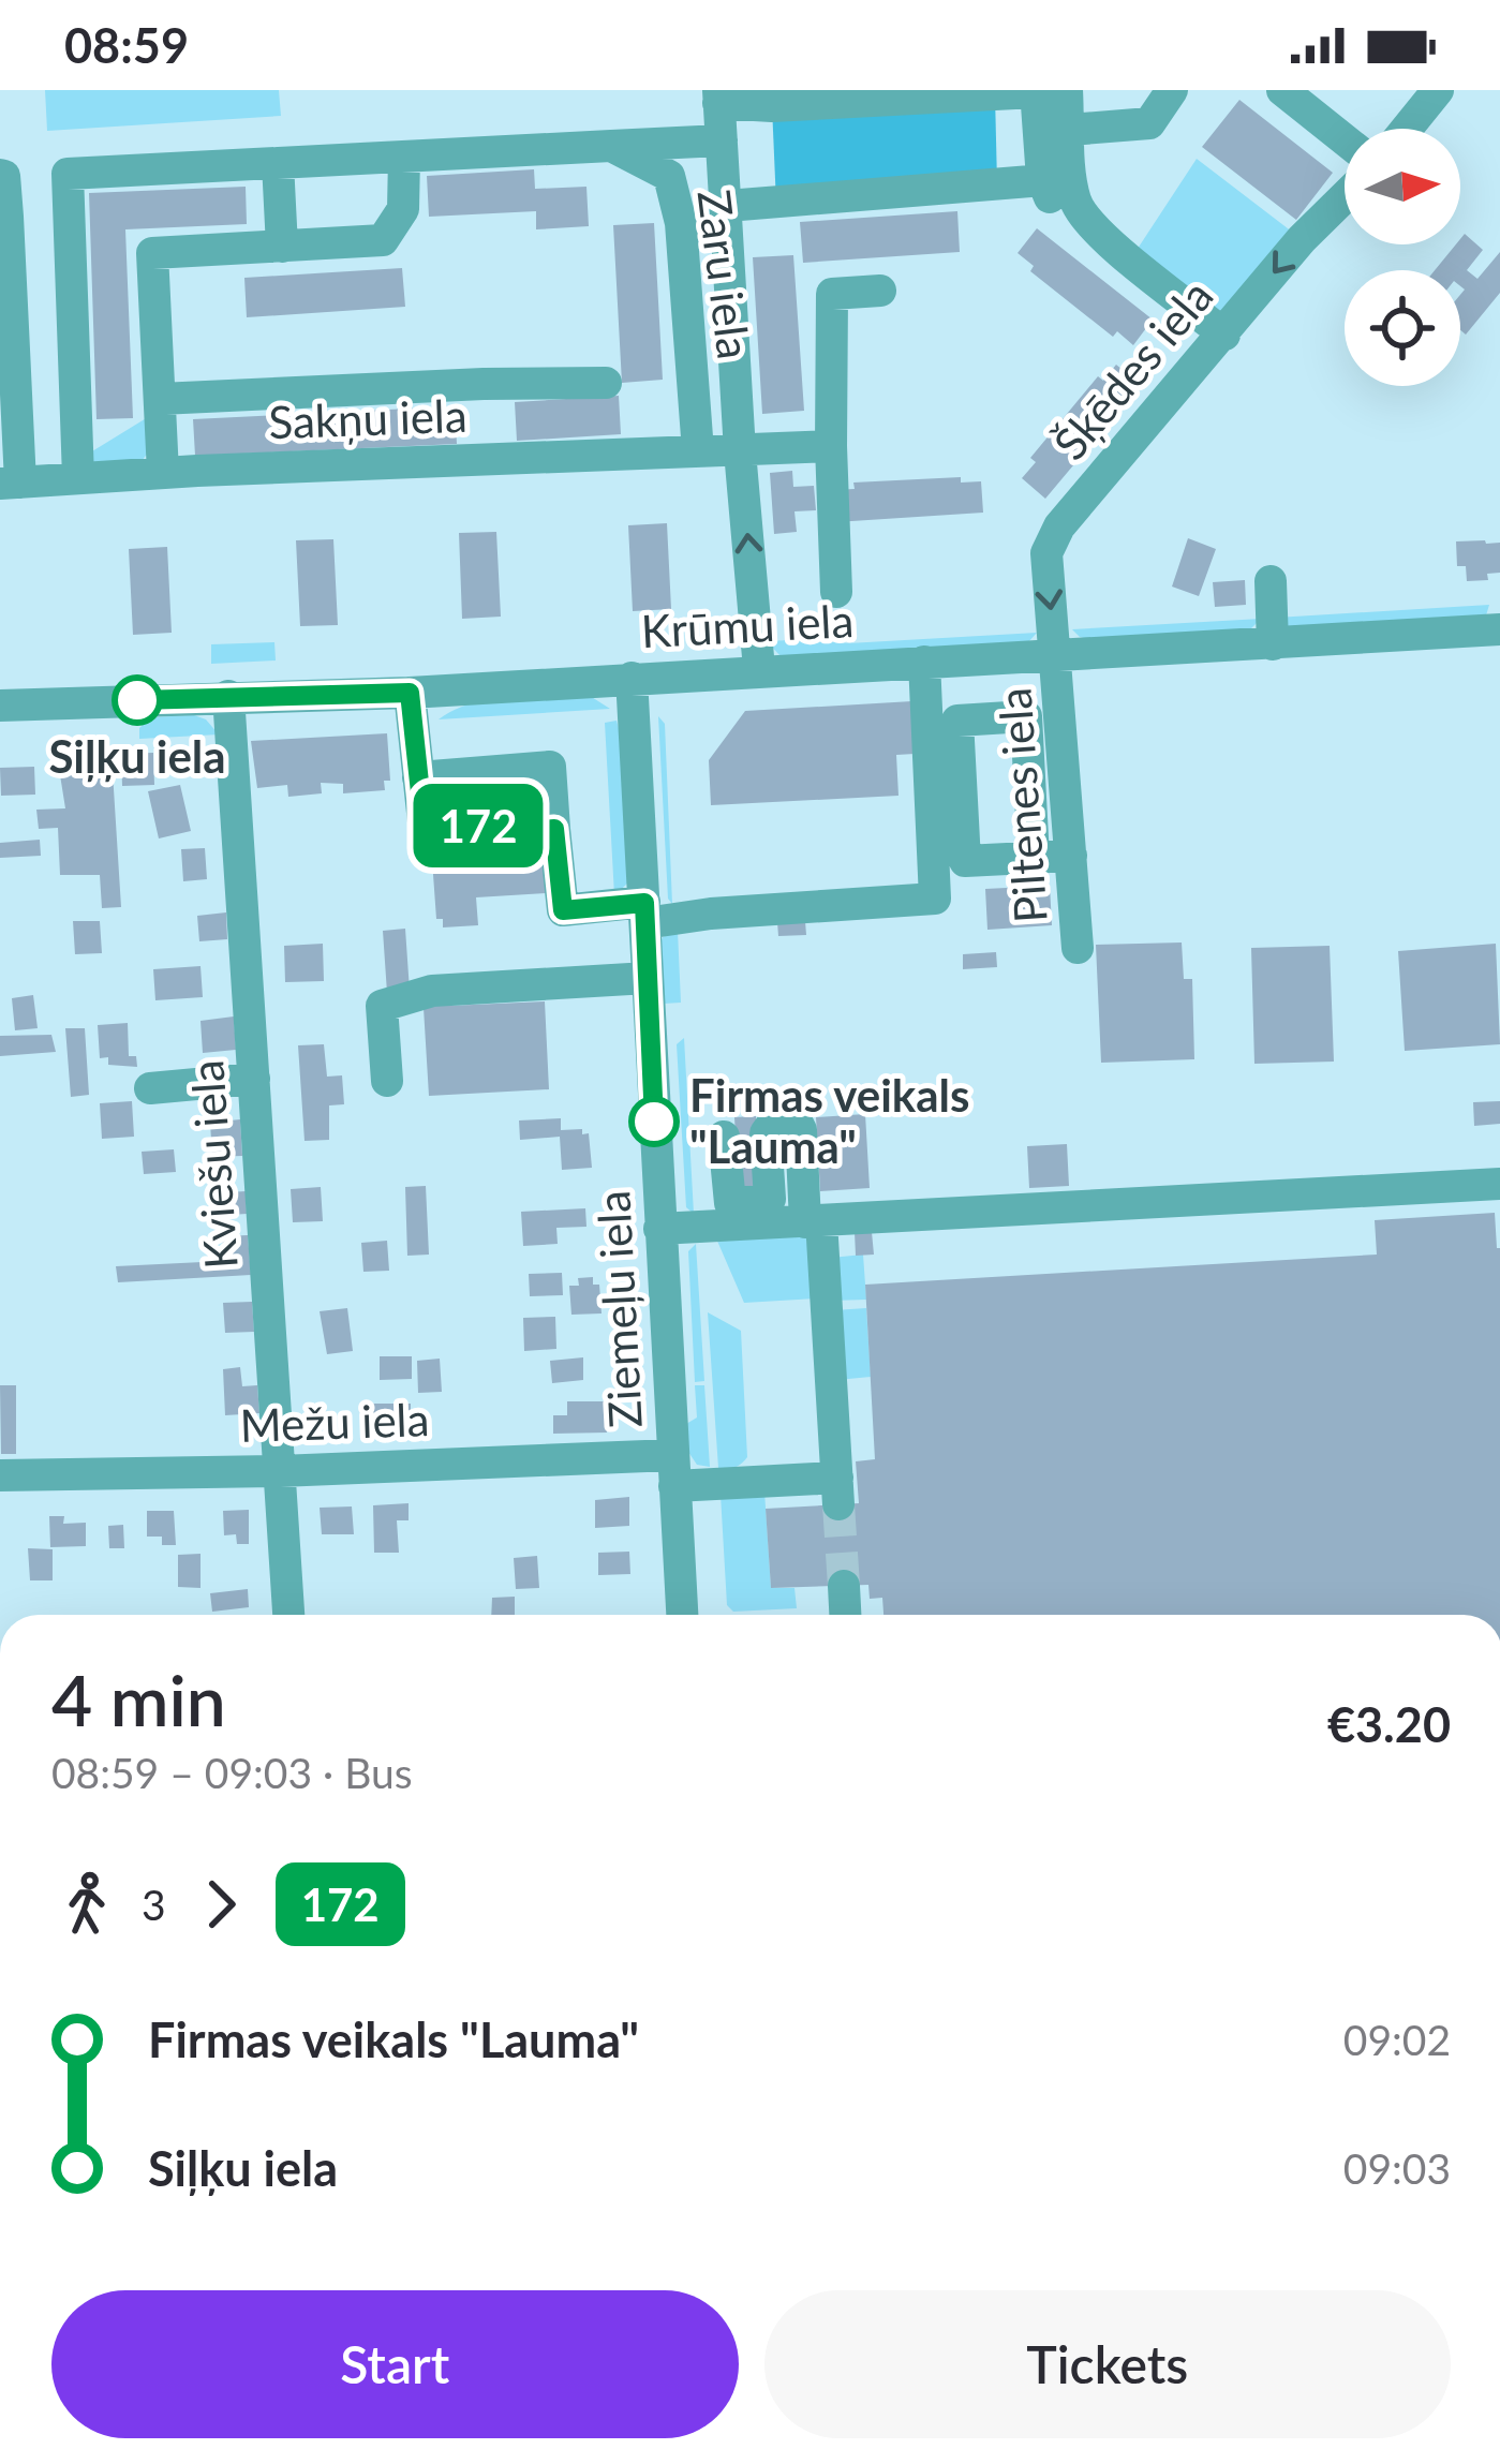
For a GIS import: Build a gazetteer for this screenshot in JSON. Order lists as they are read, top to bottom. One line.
{"streets":{"street":["Zaru iela","Šķēdes iela","Sakņu iela","Krūmu iela","Piltenes iela","Kviešu iela","Ziemeļu iela","Mežu iela"]},"crossings":[["Zaru iela","Sakņu iela"],["Šķēdes iela","Krūmu iela"],["Šķēdes iela","Piltenes iela"],["Krūmu iela","Piltenes iela"],["Krūmu iela","Kviešu iela"],["Krūmu iela","Ziemeļu iela"],["Kviešu iela","Mežu iela"],["Ziemeļu iela","Mežu iela"]],"one_way":["Šķēdes iela"],"places":["Siļķu iela","Firmas veikals \"Lauma\""],"lines":["bus line 172"],"north":"right","page":{"status":"08:59","on_map":"172","heading":["4 min","08:59 – 09:03 · Bus","€3.20"],"legs":["3","172"],"list":[{"name":"Firmas veikals \"Lauma\"","value":"09:02"},{"name":"Siļķu iela","value":"09:03"}],"buttons":["Start","Tickets"]}}
